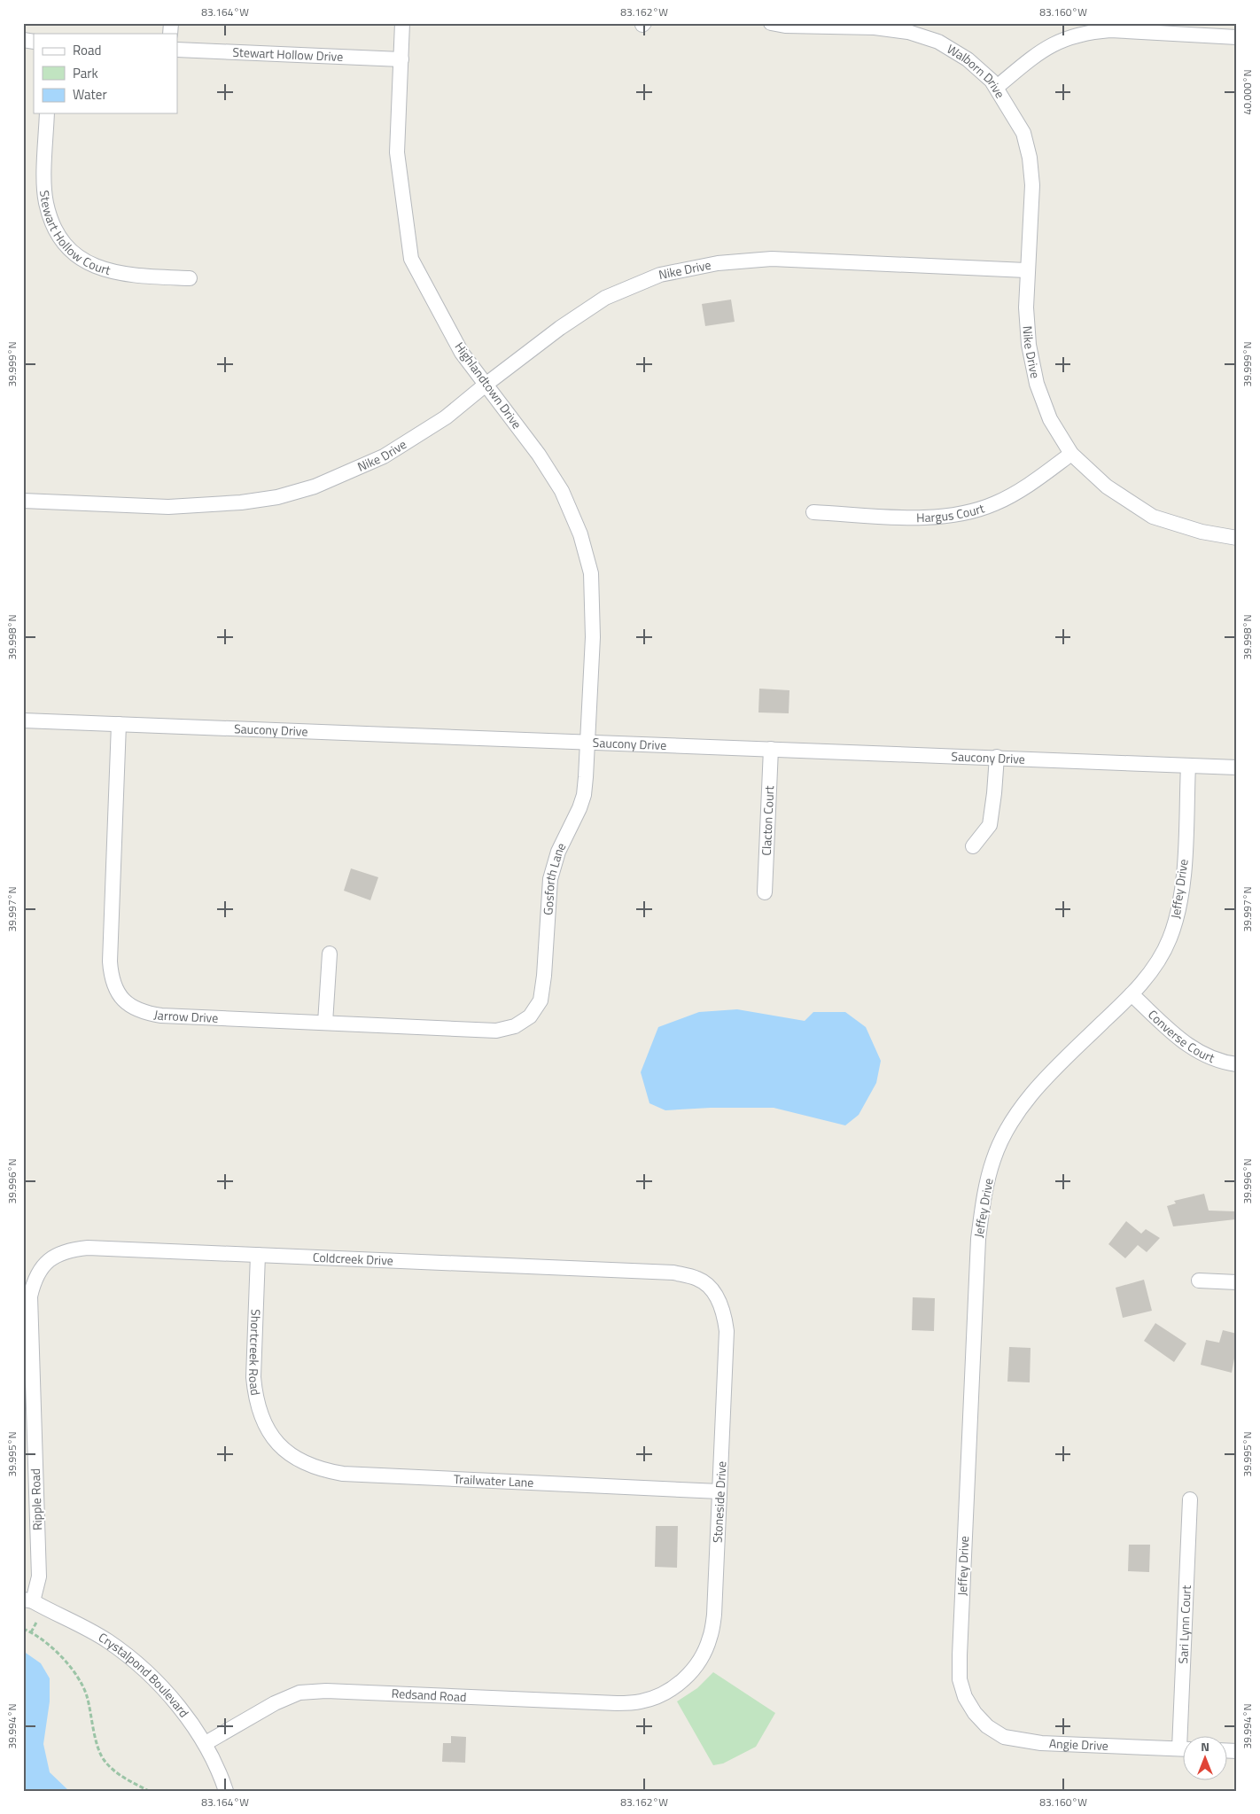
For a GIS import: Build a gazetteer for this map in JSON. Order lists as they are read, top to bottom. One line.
{"streets":{"street":["Stewart Hollow Drive","Walborn Drive","Stewart Hollow Court","Nike Drive","Highlandtown Drive","Hargus Court","Saucony Drive","Clacton Court","Gosforth Lane","Jeffey Drive","Jarrow Drive","Converse Court","Coldcreek Drive","Shortcreek Road","Trailwater Lane","Ripple Road","Stoneside Drive","Sari Lynn Court","Crystalpond Boulevard","Redsand Road","Angie Drive"]},"crossings":[["Stewart Hollow Drive","Highlandtown Drive"],["Walborn Drive","Nike Drive"],["Nike Drive","Highlandtown Drive"],["Nike Drive","Hargus Court"],["Highlandtown Drive","Saucony Drive"],["Highlandtown Drive","Gosforth Lane"],["Saucony Drive","Clacton Court"],["Saucony Drive","Gosforth Lane"],["Saucony Drive","Jeffey Drive"],["Saucony Drive","Jarrow Drive"],["Gosforth Lane","Jarrow Drive"],["Jeffey Drive","Converse Court"],["Jeffey Drive","Angie Drive"],["Coldcreek Drive","Shortcreek Road"],["Coldcreek Drive","Ripple Road"],["Coldcreek Drive","Stoneside Drive"],["Shortcreek Road","Trailwater Lane"],["Trailwater Lane","Stoneside Drive"],["Ripple Road","Crystalpond Boulevard"],["Stoneside Drive","Redsand Road"],["Crystalpond Boulevard","Redsand Road"]],"legend":["Road","Park","Water"],"north":"top","coordinates":["83.164°W","83.162°W","83.160°W","40.000°N","39.999°N","39.998°N","39.997°N","39.996°N","39.995°N","39.994°N"]}
